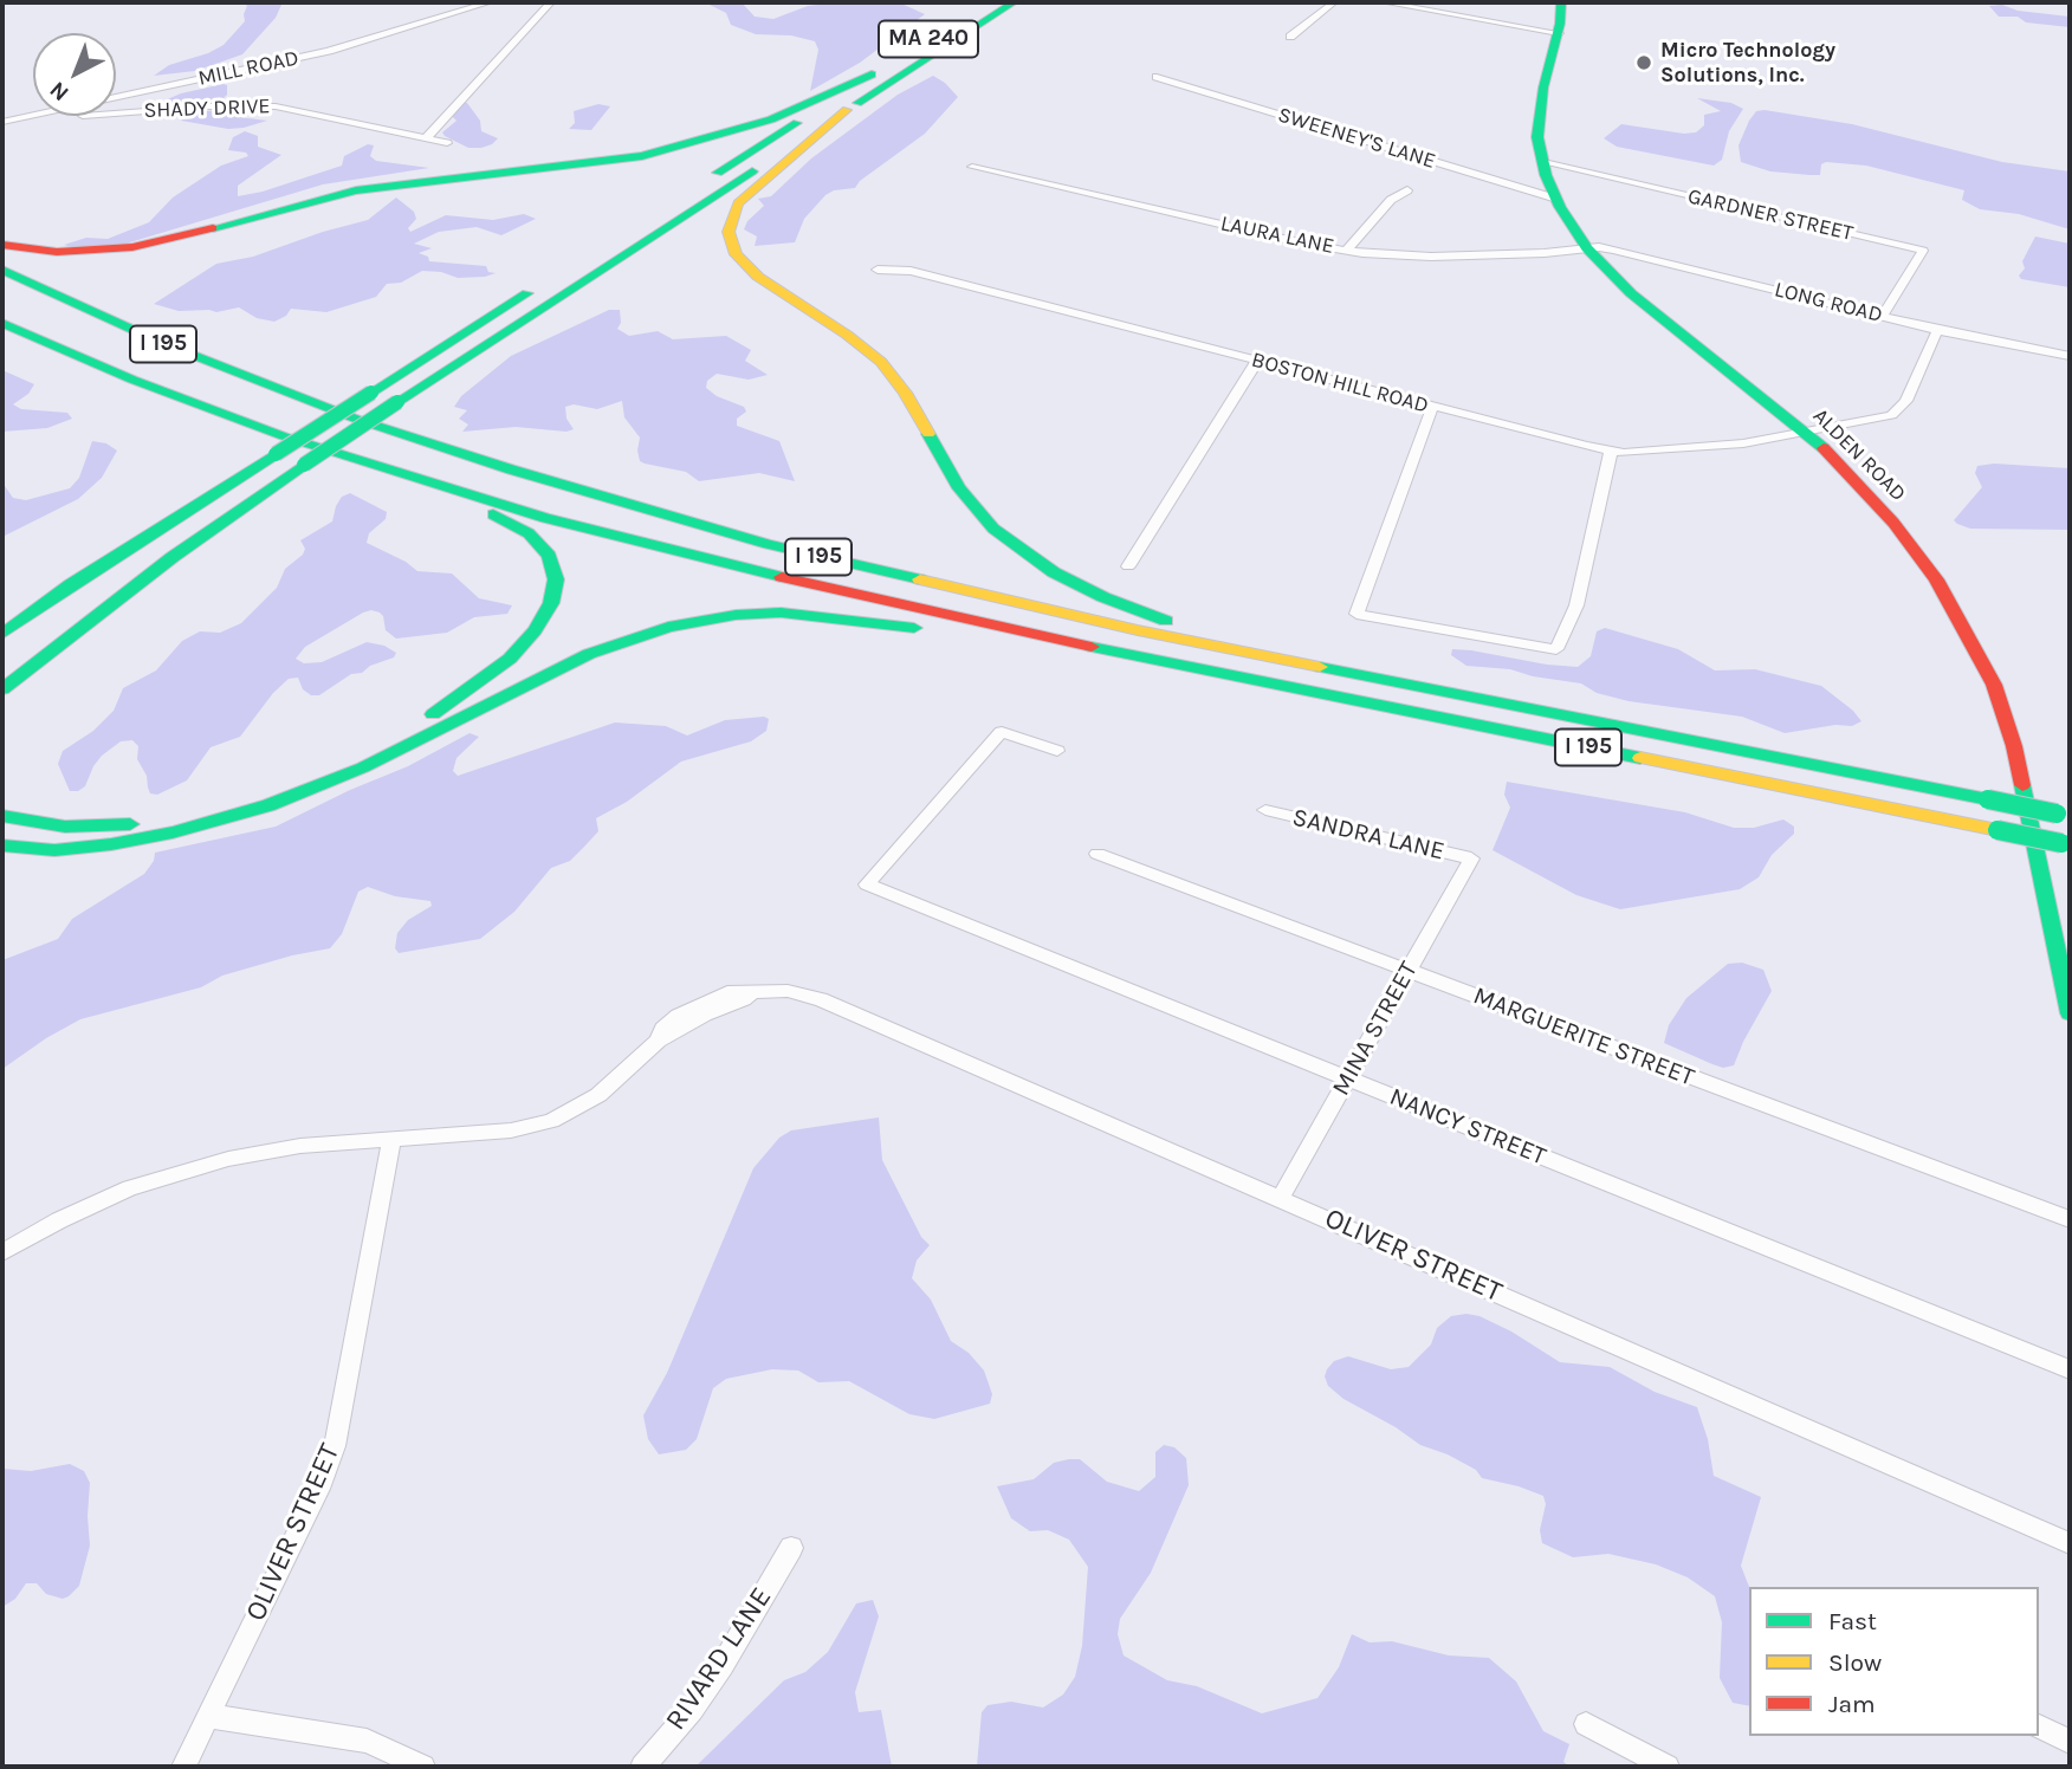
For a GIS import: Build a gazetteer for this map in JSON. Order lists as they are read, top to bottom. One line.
{"streets":{"main road":["MA 240","I 195","ALDEN ROAD"],"street":["MILL ROAD","SHADY DRIVE","SWEENEY'S LANE","GARDNER STREET","LAURA LANE","LONG ROAD","BOSTON HILL ROAD","SANDRA LANE","MINA STREET","MARGUERITE STREET","NANCY STREET","OLIVER STREET","RIVARD LANE"]},"crossings":[["SWEENEY'S LANE","ALDEN ROAD"],["GARDNER STREET","LONG ROAD"],["GARDNER STREET","ALDEN ROAD"],["LAURA LANE","LONG ROAD"],["LAURA LANE","ALDEN ROAD"],["LONG ROAD","BOSTON HILL ROAD"],["LONG ROAD","ALDEN ROAD"],["BOSTON HILL ROAD","ALDEN ROAD"],["SANDRA LANE","MINA STREET"],["MINA STREET","MARGUERITE STREET"],["MINA STREET","NANCY STREET"],["MINA STREET","OLIVER STREET"]],"places":["Micro Technology Solutions, Inc."],"legend":["Fast","Slow","Jam"],"north":"bottom left"}
